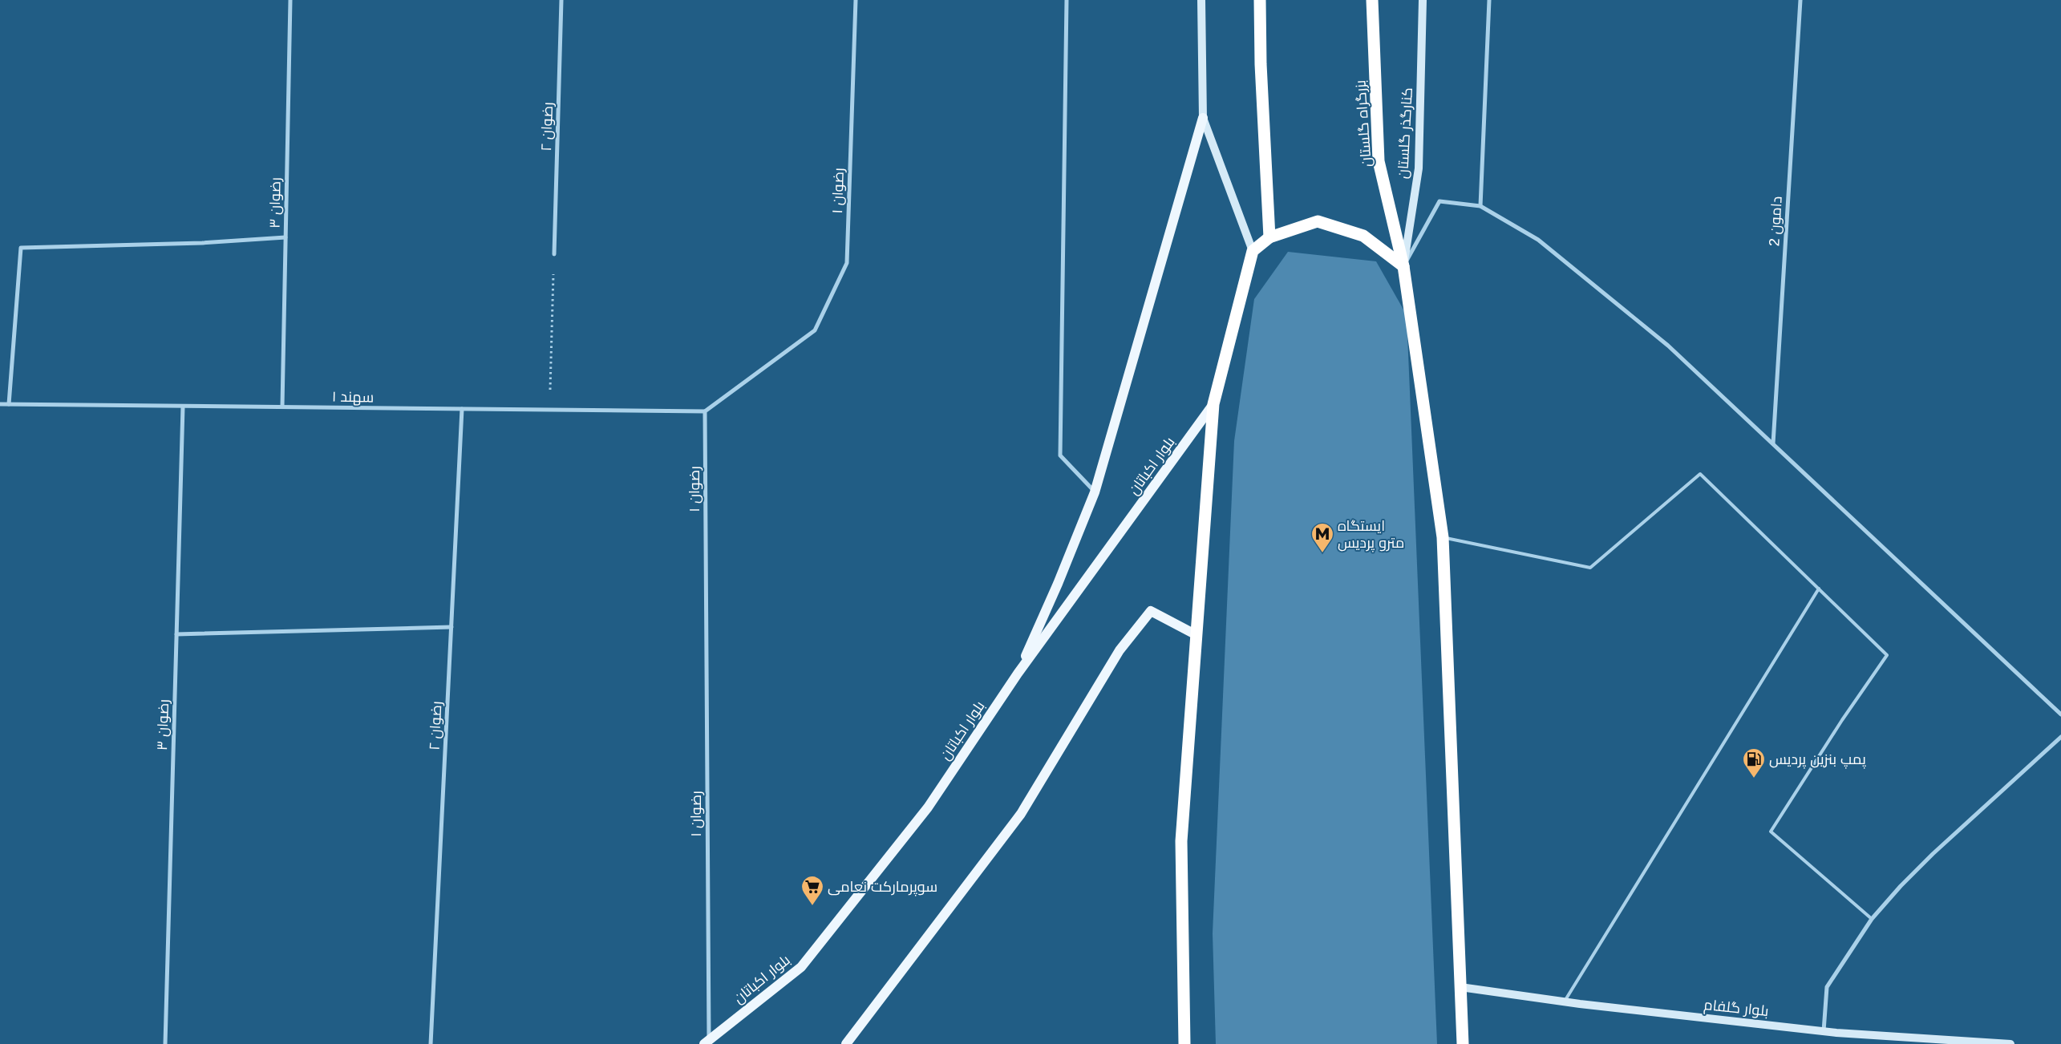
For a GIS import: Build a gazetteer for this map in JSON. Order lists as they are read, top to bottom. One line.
{"streets":{"highway":["بزرگراه گلستان"],"main road":["کنارگذر گلستان","بلوار اکباتان","بلوار گلفام"],"street":["رضوان ۲","رضوان ۱","رضوان ۳","دامون 2","سهند ۱"]},"crossings":[["بزرگراه گلستان","کنارگذر گلستان"],["بزرگراه گلستان","بلوار گلفام"],["رضوان ۲","سهند ۱"],["رضوان ۱","سهند ۱"],["رضوان ۱","بلوار اکباتان"],["رضوان ۳","سهند ۱"]],"places":{"metro station":["ایستگاه مترو پردیس"],"fuel station":["پمپ بنزین پردیس"],"supermarket":["سوپرمارکت نعامی"]}}
